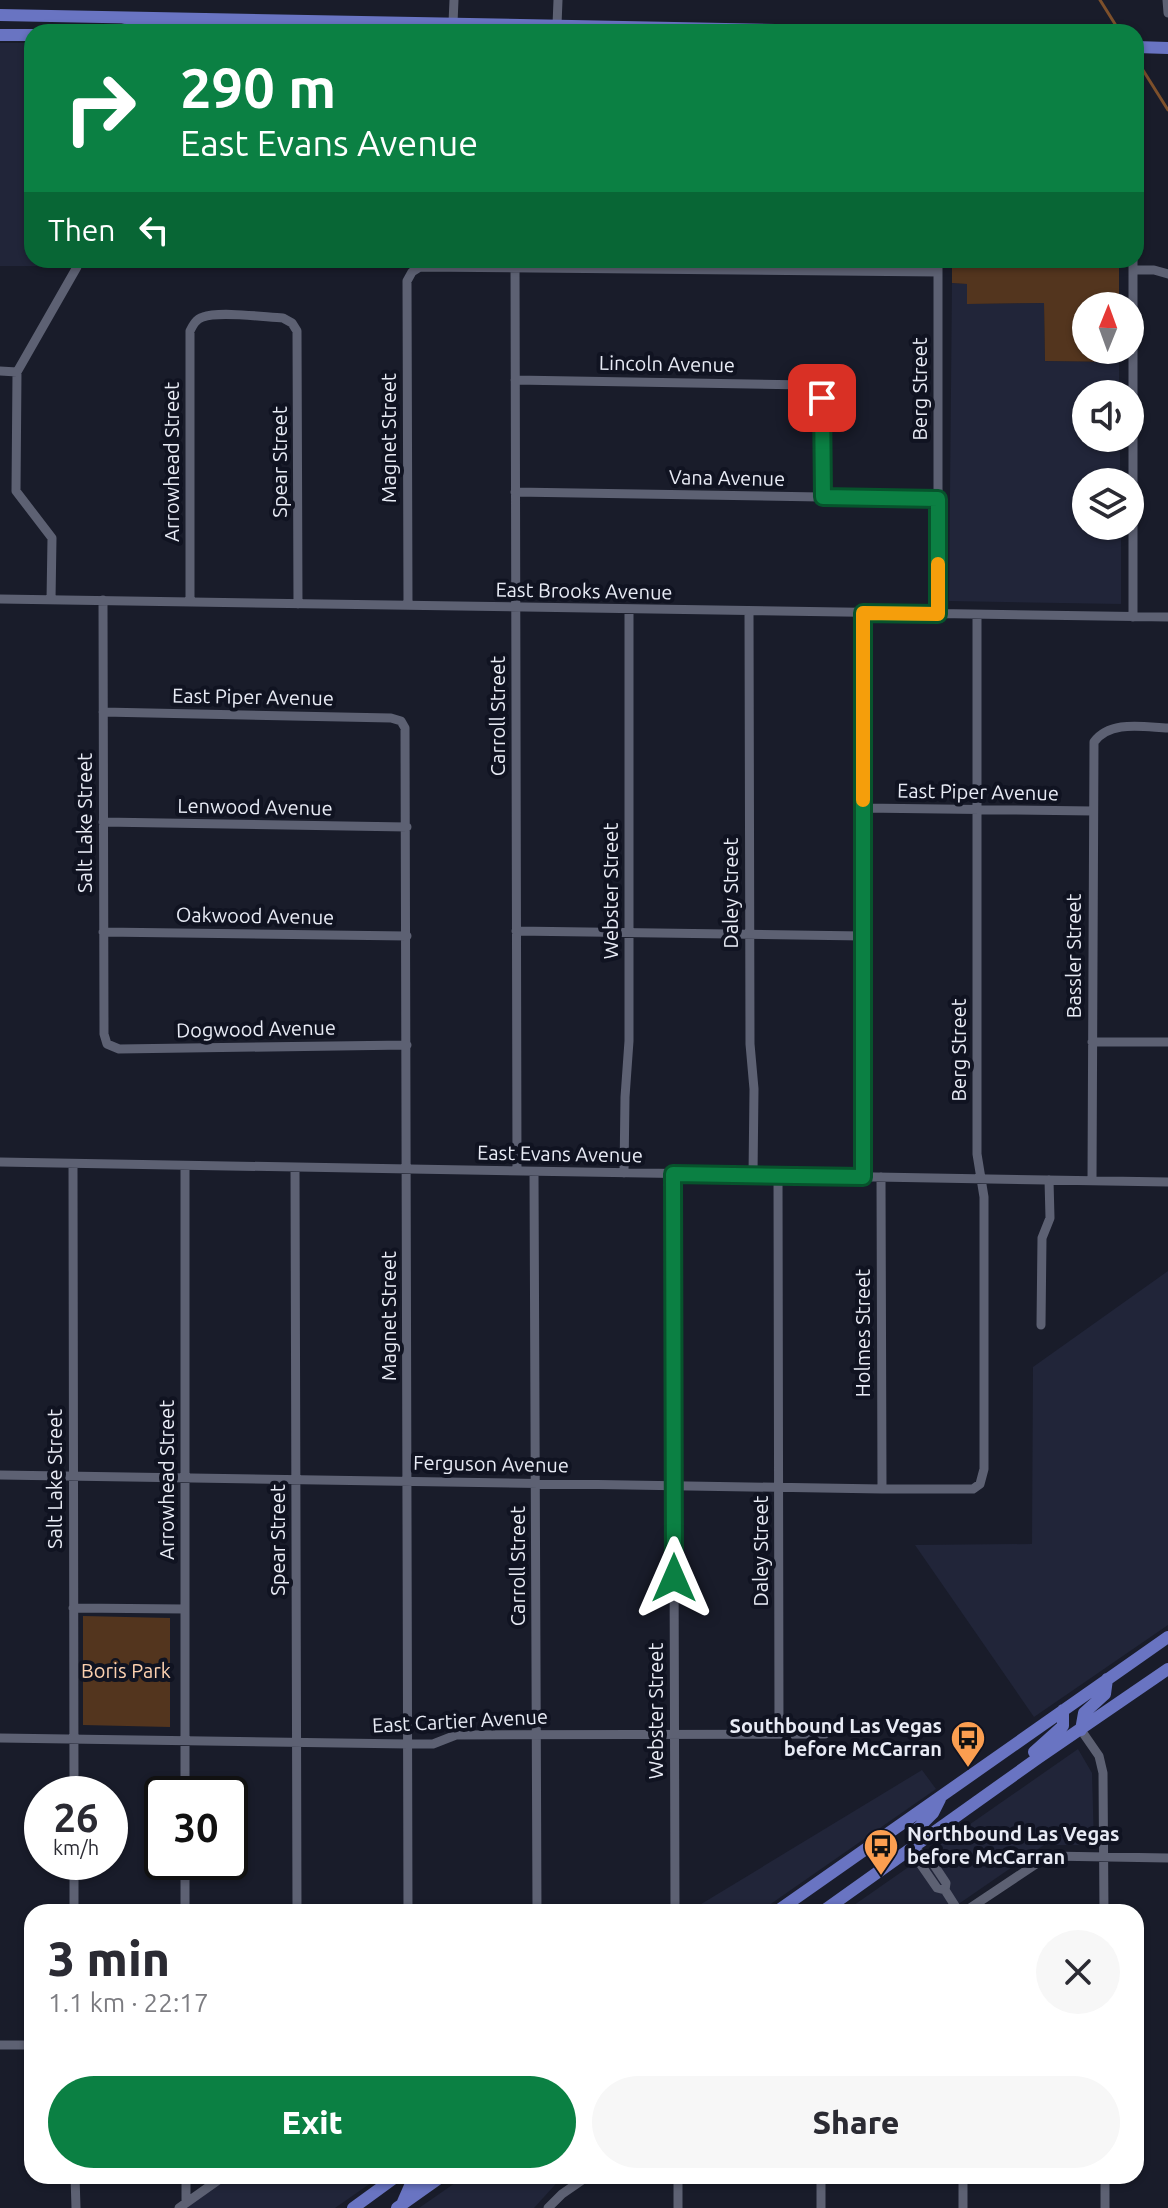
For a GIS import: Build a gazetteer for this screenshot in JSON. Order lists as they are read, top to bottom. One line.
{"streets":{"street":["Lincoln Avenue","Berg Street","Magnet Street","Arrowhead Street","Spear Street","Vana Avenue","East Brooks Avenue","East Piper Avenue","Carroll Street","Lenwood Avenue","Salt Lake Street","Webster Street","Daley Street","Oakwood Avenue","Bassler Street","Dogwood Avenue","East Evans Avenue","Holmes Street","Ferguson Avenue","East Cartier Avenue"]},"crossings":[["Lincoln Avenue","Vana Avenue"],["Lincoln Avenue","Carroll Street"],["Berg Street","Vana Avenue"],["Berg Street","East Brooks Avenue"],["Berg Street","East Piper Avenue"],["Berg Street","East Evans Avenue"],["Berg Street","Ferguson Avenue"],["Magnet Street","East Brooks Avenue"],["Magnet Street","East Piper Avenue"],["Magnet Street","Lenwood Avenue"],["Magnet Street","Oakwood Avenue"],["Magnet Street","Dogwood Avenue"],["Magnet Street","East Evans Avenue"],["Magnet Street","Ferguson Avenue"],["Magnet Street","East Cartier Avenue"],["Arrowhead Street","Spear Street"],["Arrowhead Street","East Brooks Avenue"],["Arrowhead Street","East Evans Avenue"],["Arrowhead Street","Ferguson Avenue"],["Arrowhead Street","East Cartier Avenue"],["Spear Street","East Brooks Avenue"],["Spear Street","East Evans Avenue"],["Spear Street","Ferguson Avenue"],["Spear Street","East Cartier Avenue"],["Vana Avenue","Carroll Street"],["East Brooks Avenue","Carroll Street"],["East Brooks Avenue","Salt Lake Street"],["East Brooks Avenue","Webster Street"],["East Brooks Avenue","Daley Street"],["East Piper Avenue","Salt Lake Street"],["East Piper Avenue","Bassler Street"],["Carroll Street","East Evans Avenue"],["Carroll Street","Ferguson Avenue"],["Carroll Street","East Cartier Avenue"],["Lenwood Avenue","Salt Lake Street"],["Salt Lake Street","Oakwood Avenue"],["Salt Lake Street","Dogwood Avenue"],["Salt Lake Street","East Evans Avenue"],["Salt Lake Street","Ferguson Avenue"],["Salt Lake Street","East Cartier Avenue"],["Webster Street","East Evans Avenue"],["Webster Street","Ferguson Avenue"],["Webster Street","East Cartier Avenue"],["Daley Street","East Evans Avenue"],["Daley Street","Ferguson Avenue"],["Daley Street","East Cartier Avenue"],["Bassler Street","East Evans Avenue"],["East Evans Avenue","Holmes Street"],["Holmes Street","Ferguson Avenue"]],"parks":["Boris Park"],"places":{"bus stop":["Southbound Las Vegas before McCarran","Northbound Las Vegas before McCarran"]},"north":"top","page":{"turn":["290 m","East Evans Avenue"],"then":"Then","speed":"26 km/h","limit":"30","heading":["3 min","1.1 km · 22:17"],"buttons":["Exit","Share"]}}
